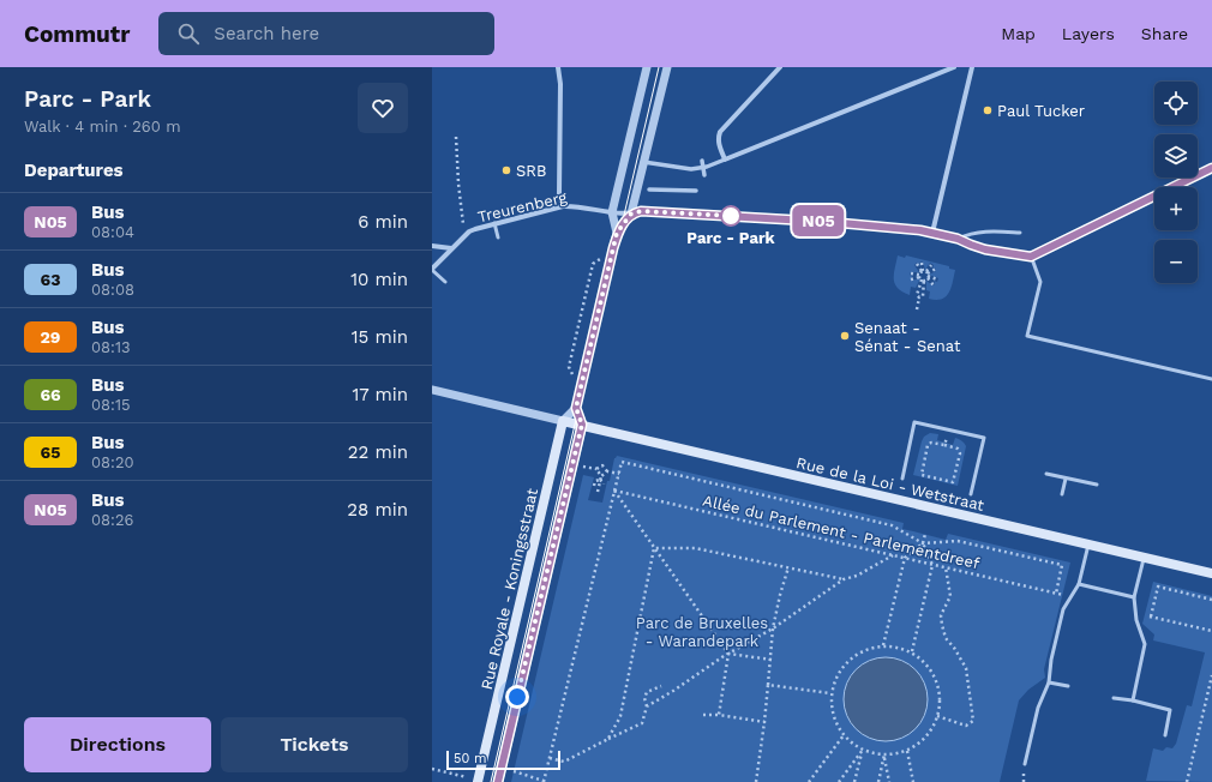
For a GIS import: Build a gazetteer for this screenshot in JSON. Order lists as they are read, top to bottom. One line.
{"streets":{"main road":["Rue de la Loi - Wetstraat","Rue Royale - Koningsstraat"],"street":["Treurenberg"],"path":["Allée du Parlement - Parlementdreef"]},"crossings":[["Rue de la Loi - Wetstraat","Rue Royale - Koningsstraat"]],"parks":["Parc de Bruxelles - Warandepark"],"places":["Paul Tucker","SRB","Parc - Park","Senaat - Sénat - Senat"],"lines":["bus line N05"],"scale_bar":"50 m","page":{"header":"Commutr","search":"Search here","nav":["Map","Layers","Share"],"heading":[["Parc - Park","Walk · 4 min · 260 m"],"Departures"],"on_map":"N05","map_buttons":["+","−"],"list":[{"mark":"N05","name":"Bus","note":"08:04","value":"6 min"},{"mark":"63","name":"Bus","note":"08:08","value":"10 min"},{"mark":"29","name":"Bus","note":"08:13","value":"15 min"},{"mark":"66","name":"Bus","note":"08:15","value":"17 min"},{"mark":"65","name":"Bus","note":"08:20","value":"22 min"},{"mark":"N05","name":"Bus","note":"08:26","value":"28 min"}],"buttons":["Directions","Tickets"],"scale":"50 m"}}
